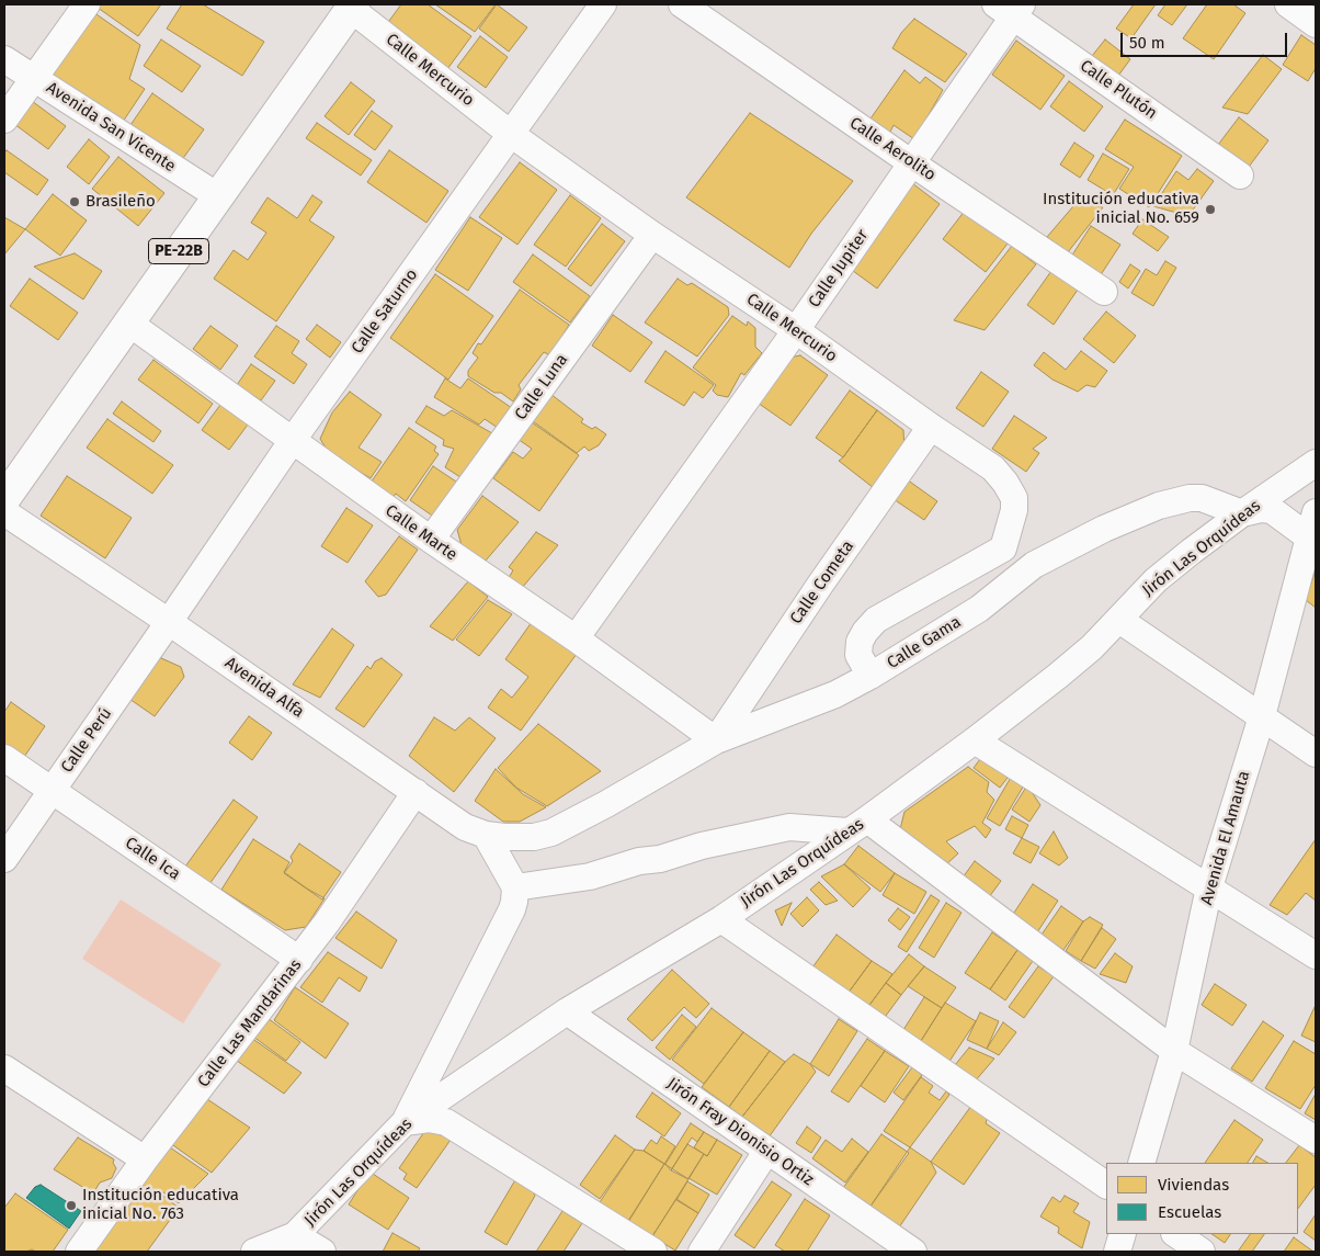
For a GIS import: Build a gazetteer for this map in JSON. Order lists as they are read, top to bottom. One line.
{"streets":{"highway":["PE-22B"],"street":["Calle Mercurio","Calle Plutón","Avenida San Vicente","Calle Aerolito","Calle Jupiter","Calle Saturno","Calle Luna","Calle Marte","Jirón Las Orquídeas","Calle Cometa","Calle Gama","Avenida Alfa","Calle Perú","Avenida El Amauta","Calle Ica","Calle Las Mandarinas","Jirón Fray Dionisio Ortiz"]},"crossings":[["Calle Mercurio","PE-22B"],["Calle Mercurio","Calle Jupiter"],["Calle Mercurio","Calle Saturno"],["Calle Mercurio","Calle Luna"],["Calle Mercurio","Calle Cometa"],["Calle Mercurio","Calle Gama"],["Calle Plutón","Calle Jupiter"],["Avenida San Vicente","PE-22B"],["Calle Aerolito","Calle Jupiter"],["PE-22B","Calle Marte"],["Calle Jupiter","Calle Marte"],["Calle Saturno","Calle Marte"],["Calle Saturno","Avenida Alfa"],["Calle Saturno","Calle Perú"],["Calle Luna","Calle Marte"],["Calle Marte","Calle Cometa"],["Calle Marte","Calle Gama"],["Jirón Las Orquídeas","Calle Gama"],["Jirón Las Orquídeas","Jirón Fray Dionisio Ortiz"],["Calle Cometa","Calle Gama"],["Calle Gama","Avenida Alfa"],["Calle Gama","Avenida El Amauta"],["Avenida Alfa","Calle Perú"],["Avenida Alfa","Calle Las Mandarinas"],["Calle Perú","Calle Ica"],["Calle Ica","Calle Las Mandarinas"]],"places":["Brasileño","Institución educativa inicial No. 659","Institución educativa inicial No. 763"],"legend":["Viviendas","Escuelas"],"scale_bar":"50 m"}
